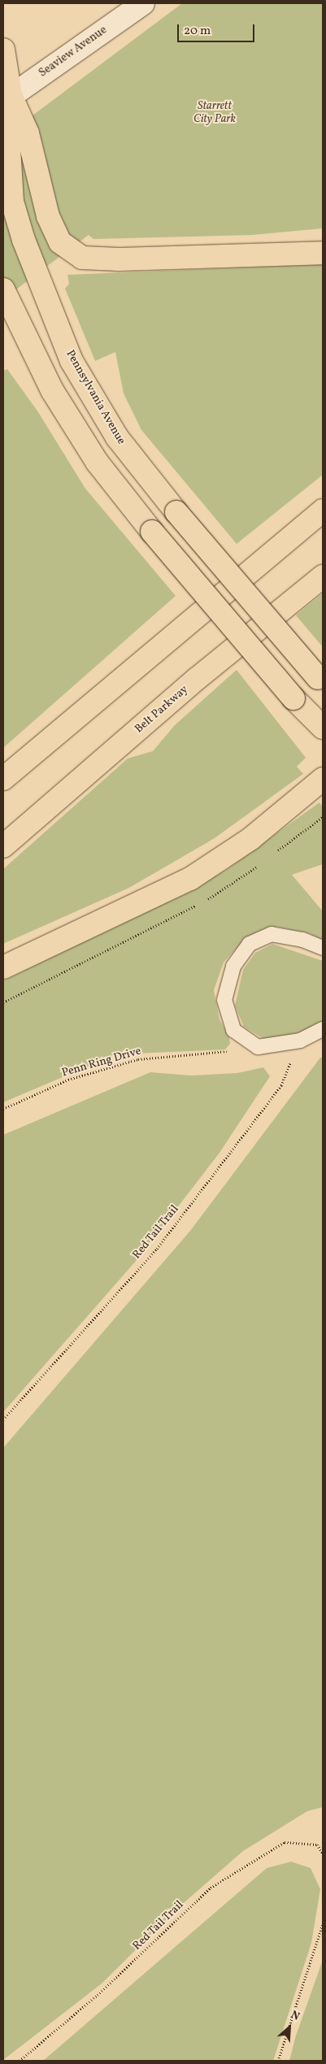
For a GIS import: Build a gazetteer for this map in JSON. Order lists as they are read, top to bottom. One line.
{"streets":{"main road":["Pennsylvania Avenue","Belt Parkway"],"street":["Seaview Avenue"],"path":["Penn Ring Drive","Red Tail Trail"]},"crossings":[["Seaview Avenue","Pennsylvania Avenue"]],"parks":["Starrett City Park"],"scale_bar":"20 m","north":"top right"}
